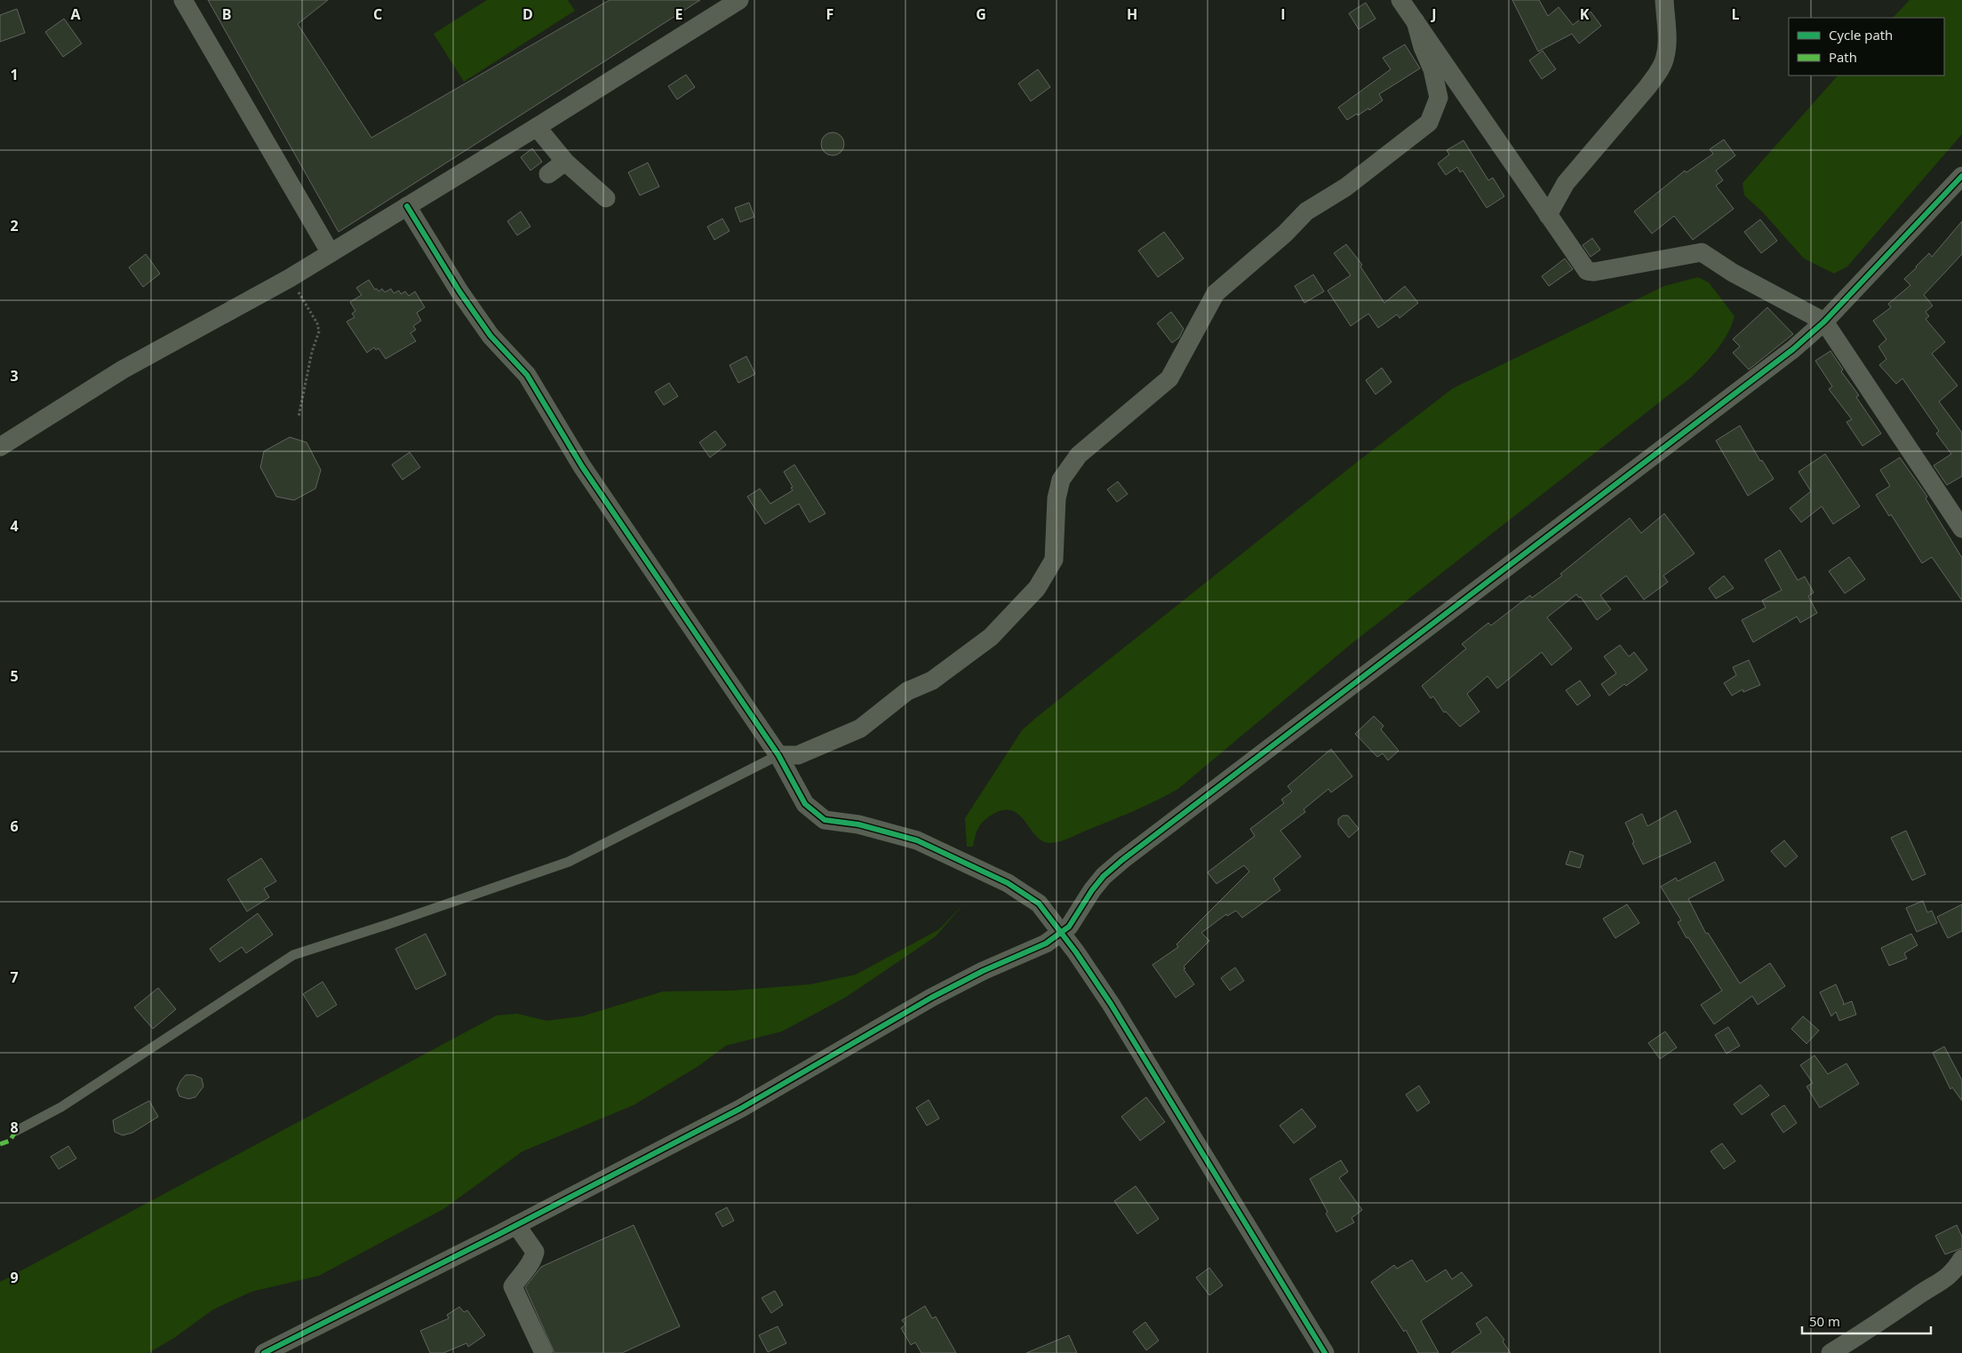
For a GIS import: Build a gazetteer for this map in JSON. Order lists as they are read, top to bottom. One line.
{"legend":["Cycle path","Path"],"scale_bar":"50 m","grid":{"columns":["A","B","C","D","E","F","G","H","I","J","K","L"],"rows":["1","2","3","4","5","6","7","8","9"]}}
